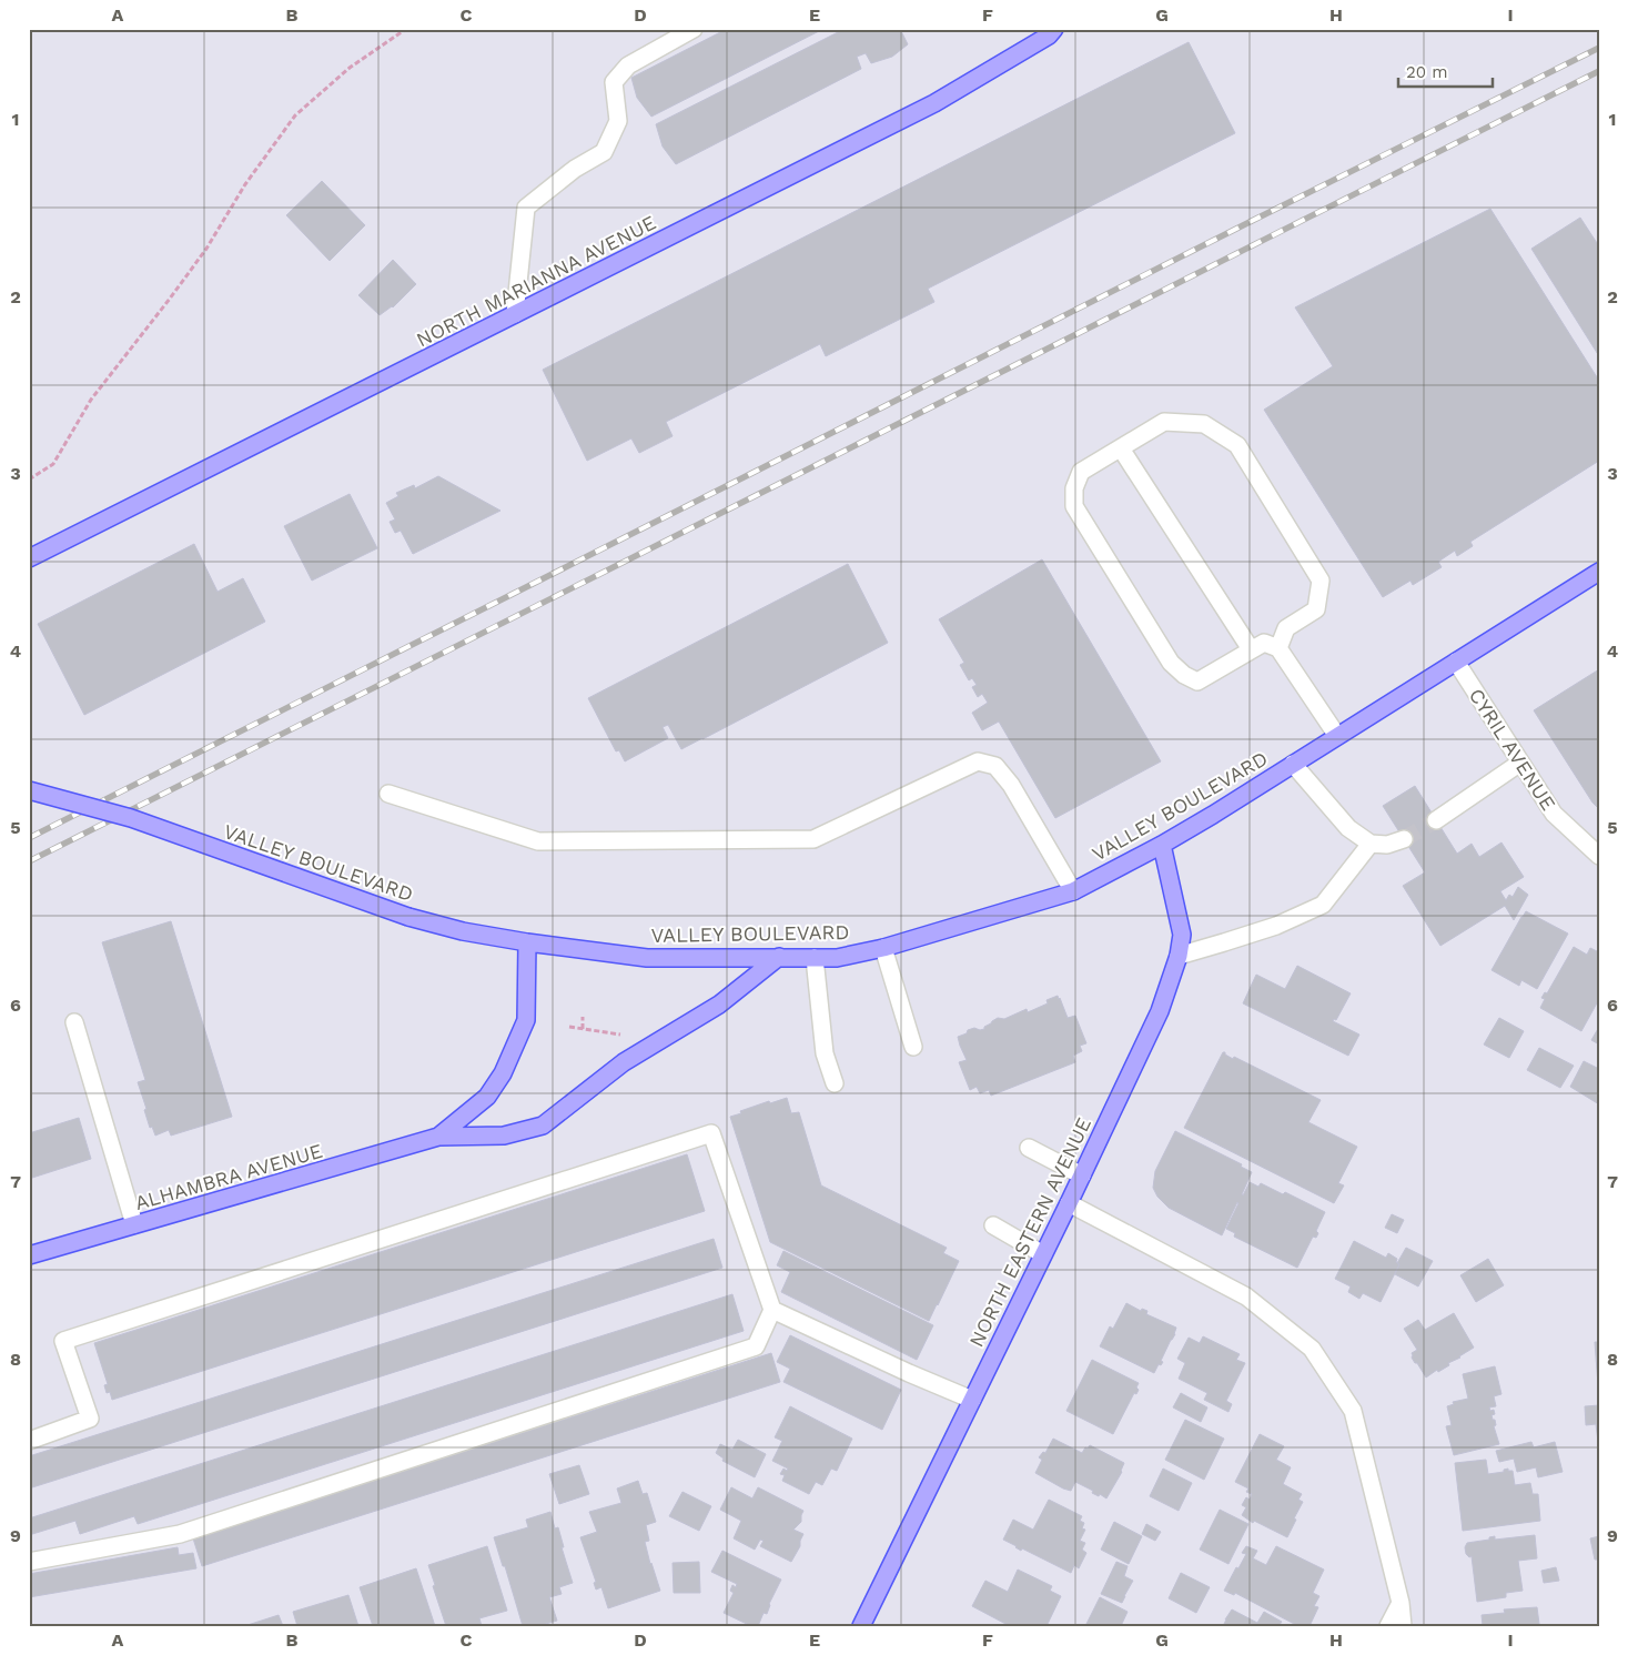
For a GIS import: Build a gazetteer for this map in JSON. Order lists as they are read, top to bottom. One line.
{"streets":{"main road":["NORTH MARIANNA AVENUE","VALLEY BOULEVARD","ALHAMBRA AVENUE","NORTH EASTERN AVENUE"],"street":["CYRIL AVENUE"]},"crossings":[["CYRIL AVENUE","VALLEY BOULEVARD"],["VALLEY BOULEVARD","NORTH EASTERN AVENUE"]],"scale_bar":"20 m","grid":{"columns":["A","B","C","D","E","F","G","H","I"],"rows":["1","2","3","4","5","6","7","8","9"]}}
